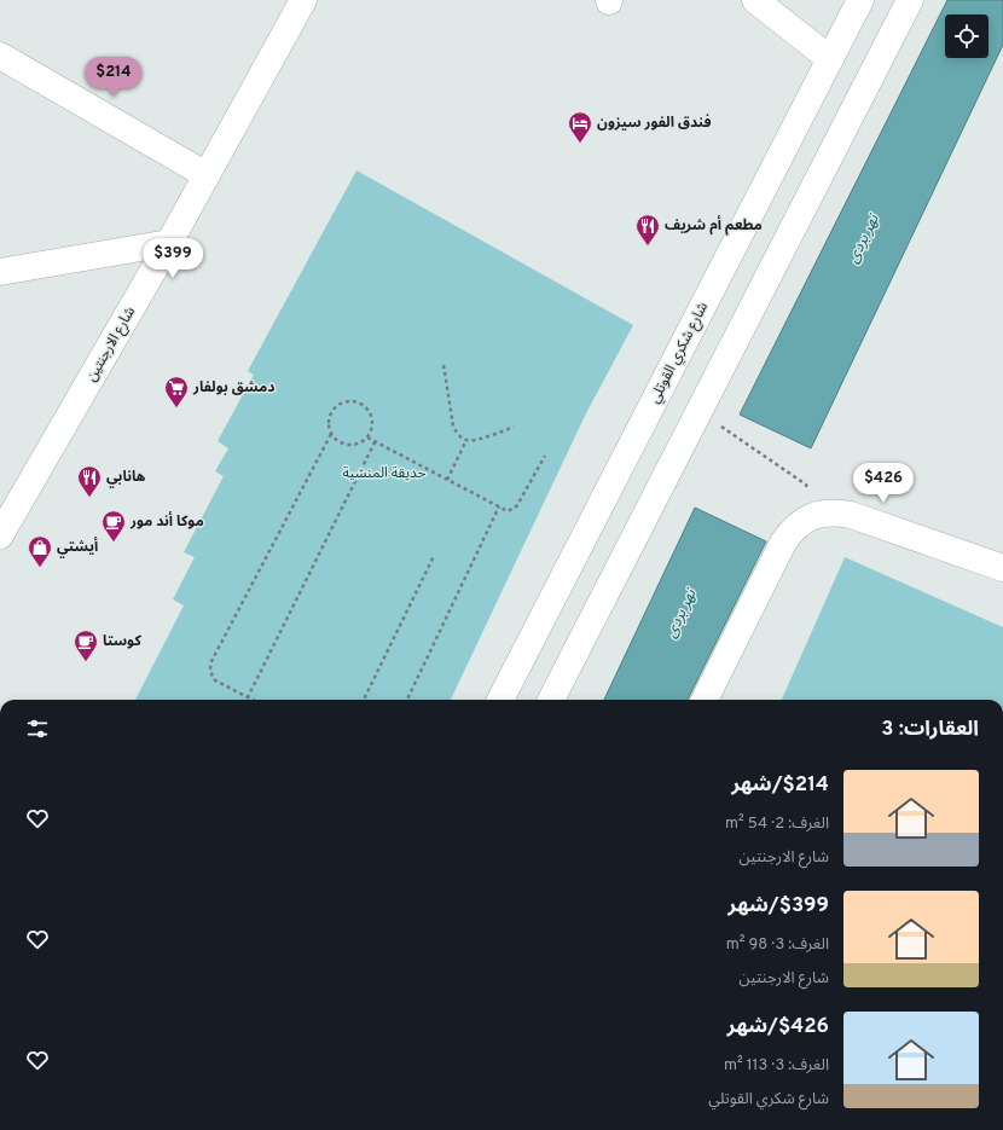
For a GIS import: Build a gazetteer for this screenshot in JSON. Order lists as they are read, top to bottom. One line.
{"streets":{"main road":["شارع الارجنتين","شارع شكري القوتلي"]},"water":["نهر بردى"],"parks":["حديقة المنشية"],"places":{"hotel":["فندق الفور سيزون"],"restaurant":["مطعم أم شريف","هانابي"],"supermarket":["دمشق بولفار"],"cafe":["موكا أند مور","كوستا"],"shop":["أيشتي"]},"page":{"price":["$214","$399","$426"],"heading":"العقارات: 3","list":[{"name":"$214/شهر","note":"الغرف: 2 · 54 m² · شارع الارجنتين"},{"name":"$399/شهر","note":"الغرف: 3 · 98 m² · شارع الارجنتين"},{"name":"$426/شهر","note":"الغرف: 3 · 113 m² · شارع شكري القوتلي"}]}}
